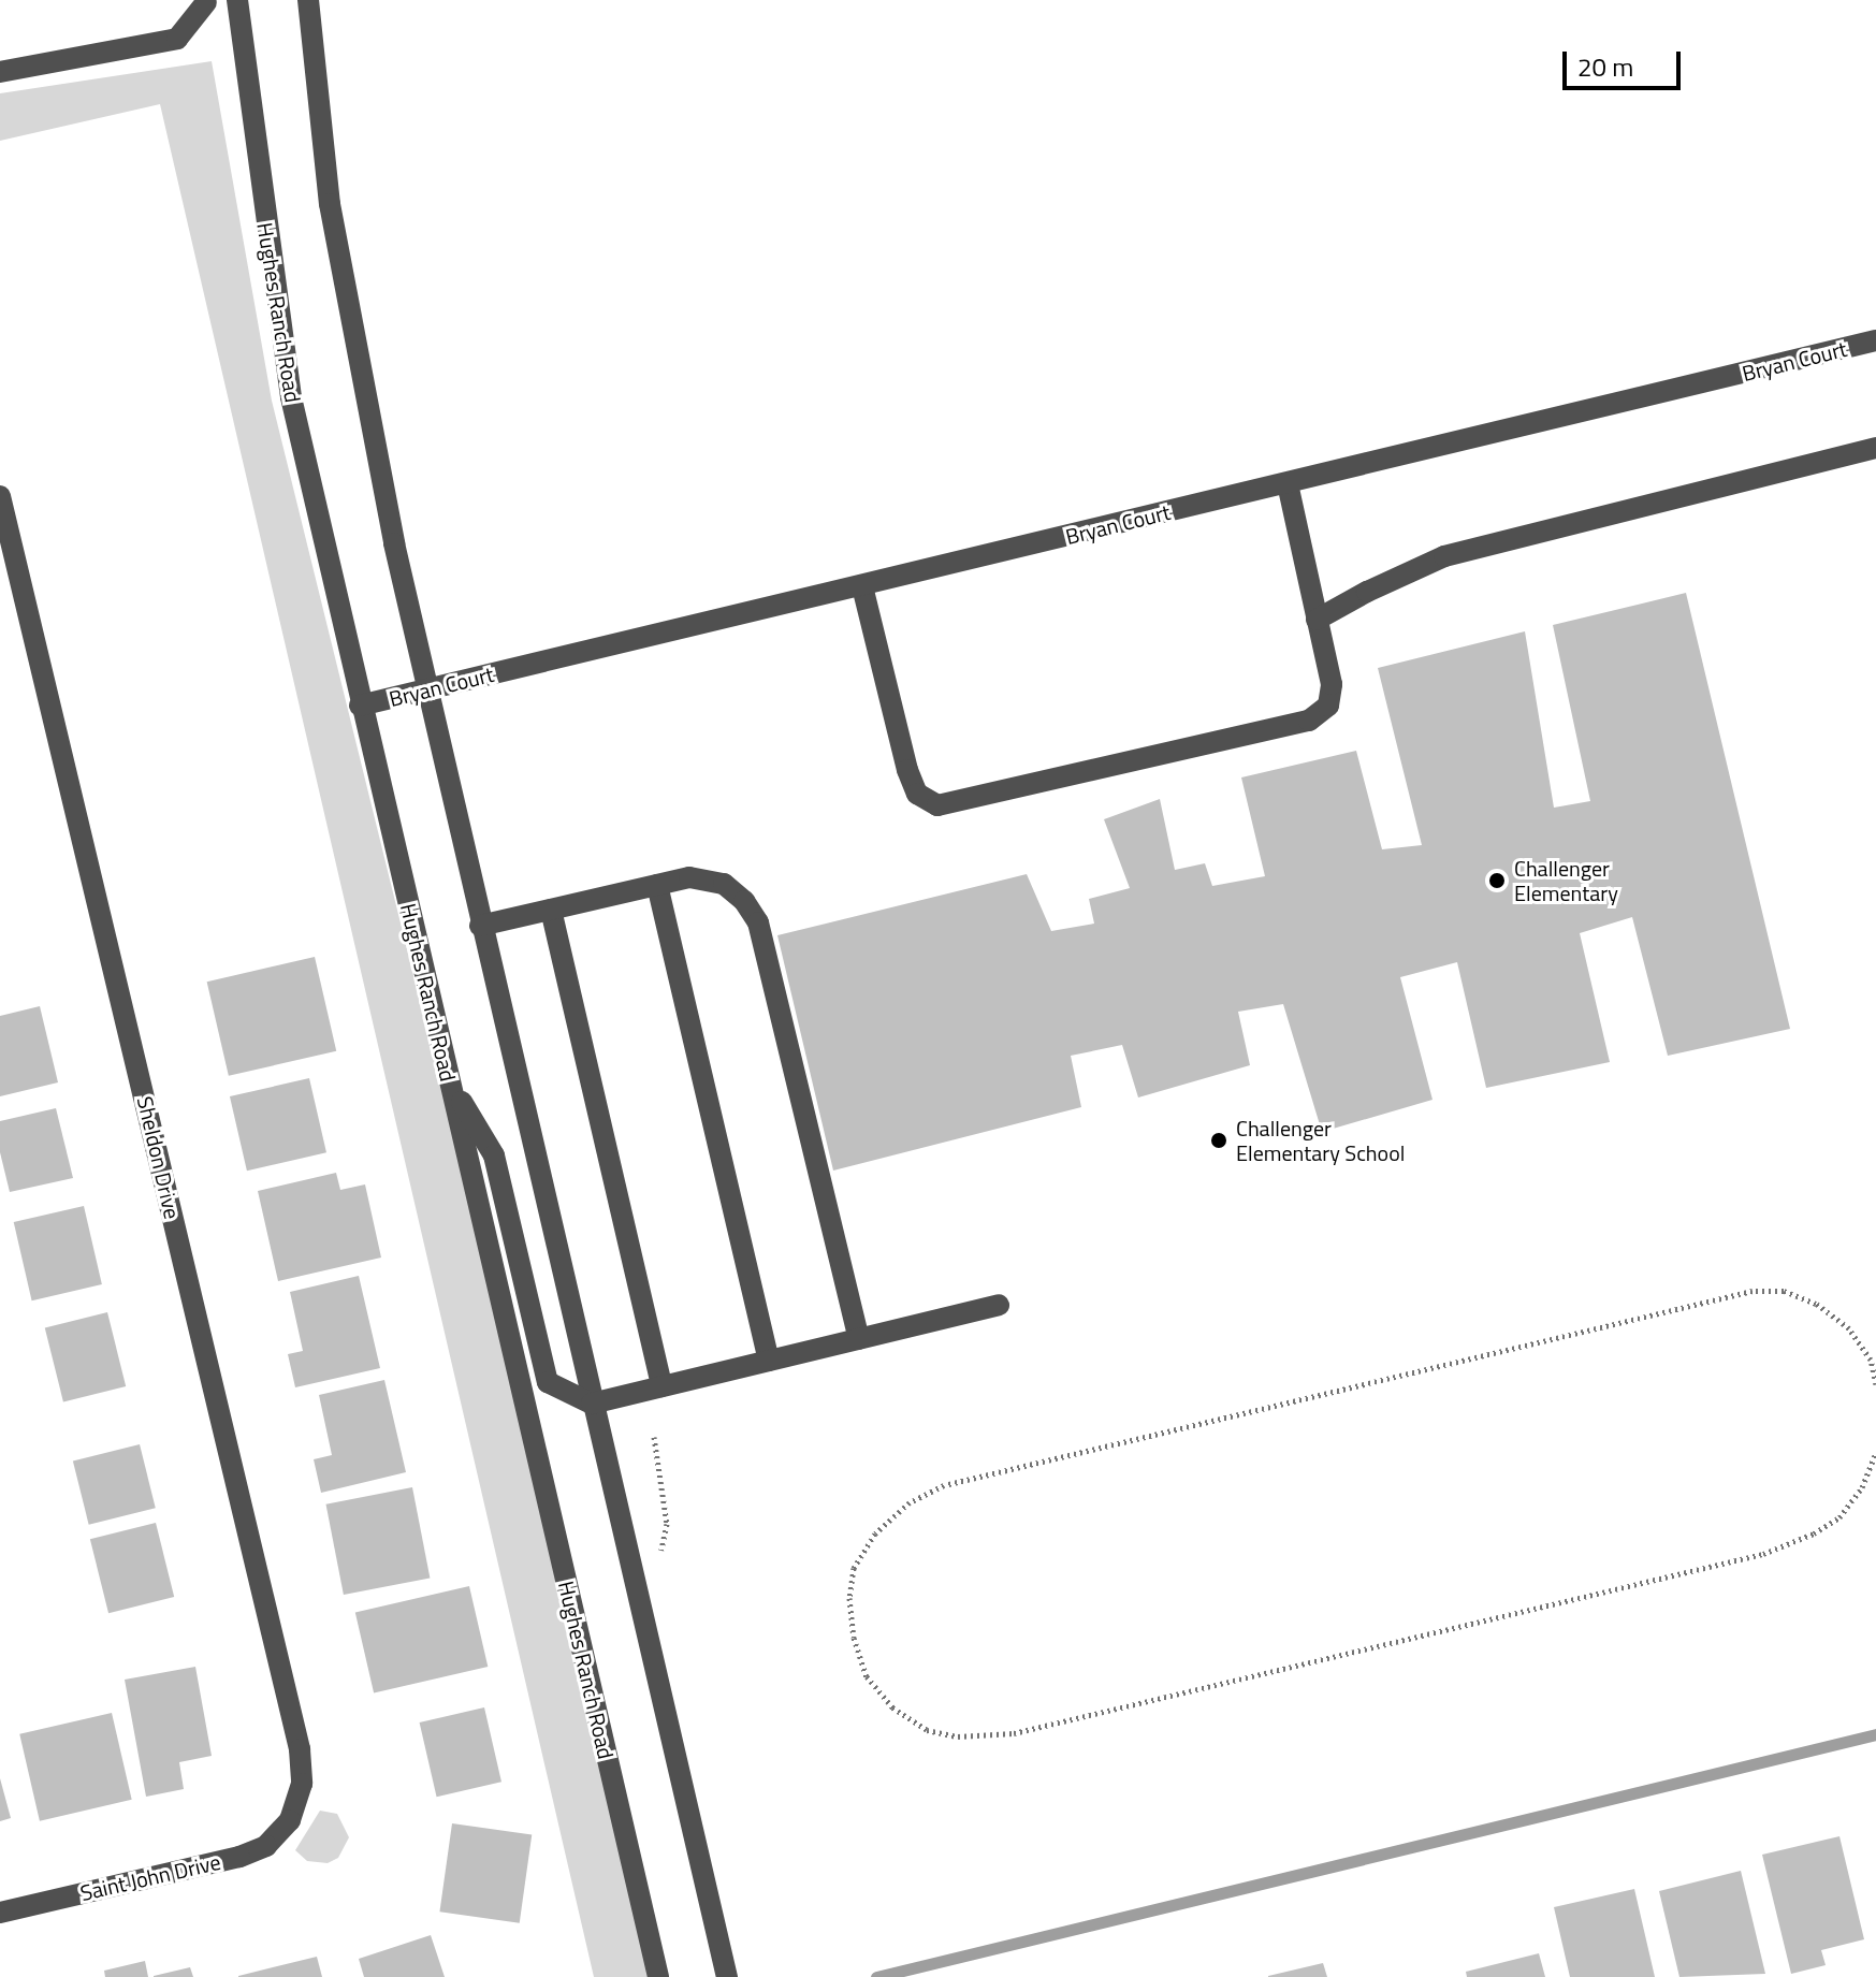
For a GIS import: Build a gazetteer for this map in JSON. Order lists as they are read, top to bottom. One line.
{"streets":{"street":["Hughes Ranch Road","Bryan Court","Sheldon Drive","Saint John Drive"]},"crossings":[["Hughes Ranch Road","Bryan Court"],["Sheldon Drive","Saint John Drive"]],"places":["Challenger Elementary","Challenger Elementary School"],"scale_bar":"20 m"}
